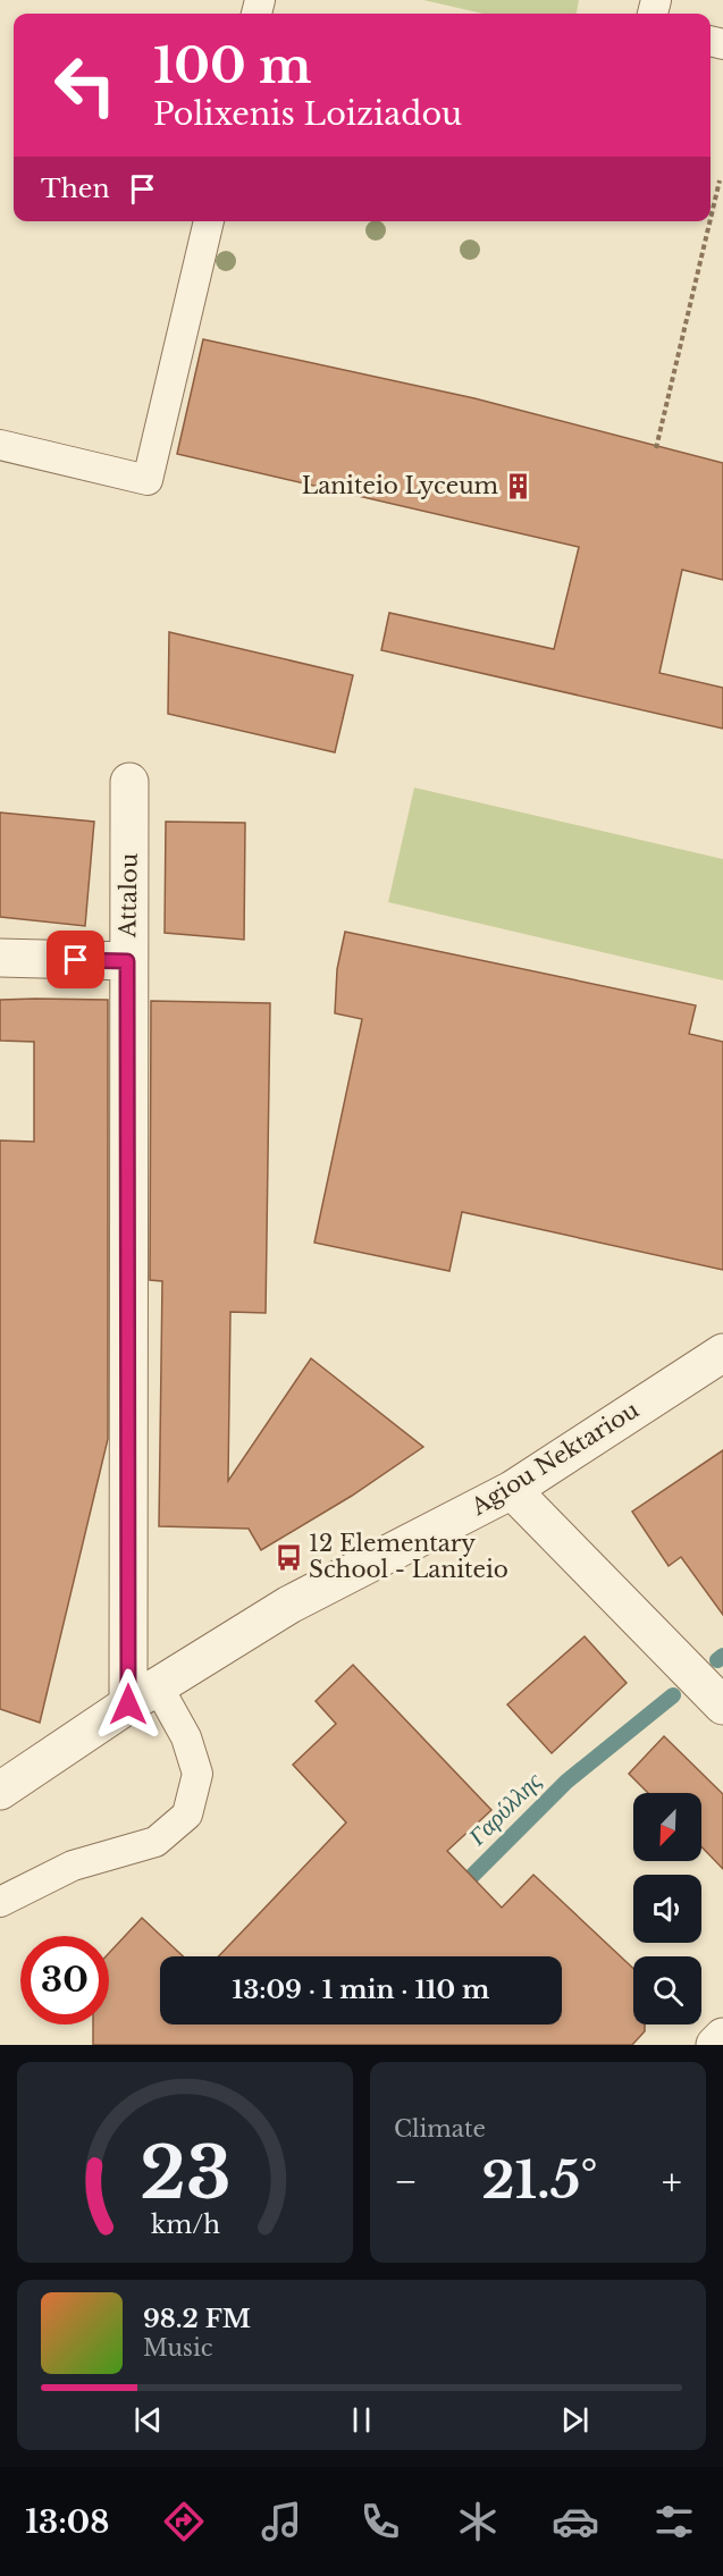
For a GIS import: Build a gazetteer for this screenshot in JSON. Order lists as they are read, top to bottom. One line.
{"streets":{"street":["Attalou","Agiou Nektariou"]},"crossings":[["Attalou","Agiou Nektariou"]],"water":["Γαρύλλης"],"places":{"building":["Laniteio Lyceum"],"bus stop":["12 Elementary School - Laniteio"]},"north":"bottom left","page":{"turn":["100 m","Polixenis Loiziadou"],"then":"Then","limit":"30","trip":"13:09 · 1 min · 110 m","tile":"Climate","heat":["−","21.5°","+"],"song":["98.2 FM","Music"],"tabs":"13:08","gauge":["23","km/h"]}}
